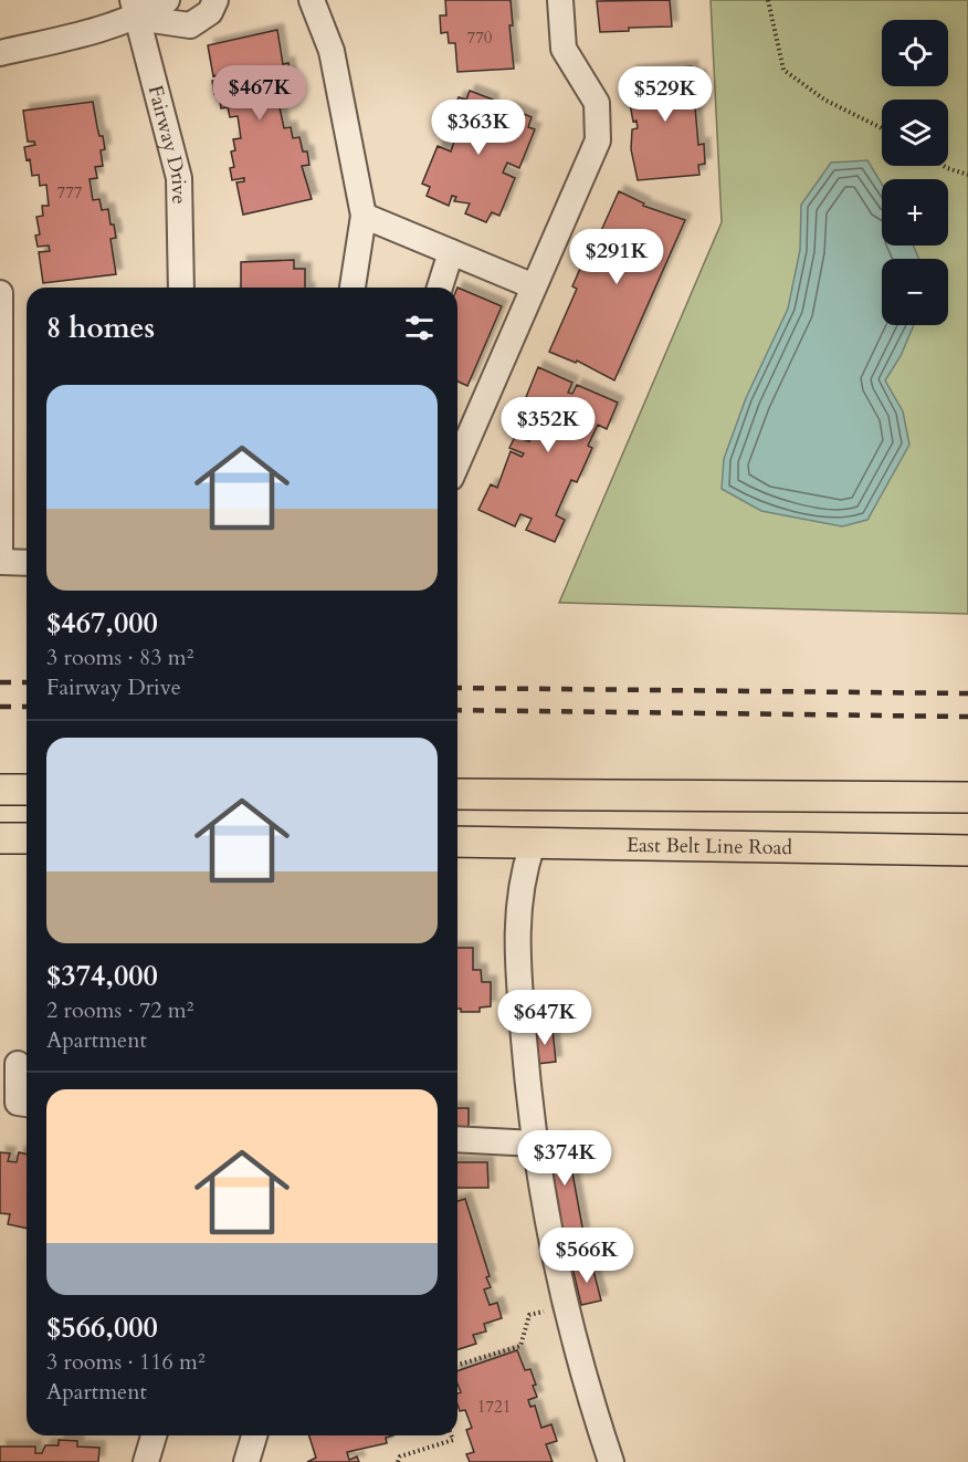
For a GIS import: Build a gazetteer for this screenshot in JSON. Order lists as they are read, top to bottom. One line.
{"streets":{"main road":["East Belt Line Road"],"street":["Fairway Drive"]},"house_numbers":["770","777","1721"],"page":{"map_buttons":["+","−"],"price":["$467K","$529K","$363K","$291K","$352K","$647K","$374K","$566K"],"heading":"8 homes","list":[{"name":"$467,000","note":"3 rooms · 83 m² · Fairway Drive"},{"name":"$374,000","note":"2 rooms · 72 m² · Apartment"},{"name":"$566,000","note":"3 rooms · 116 m² · Apartment"}]}}
